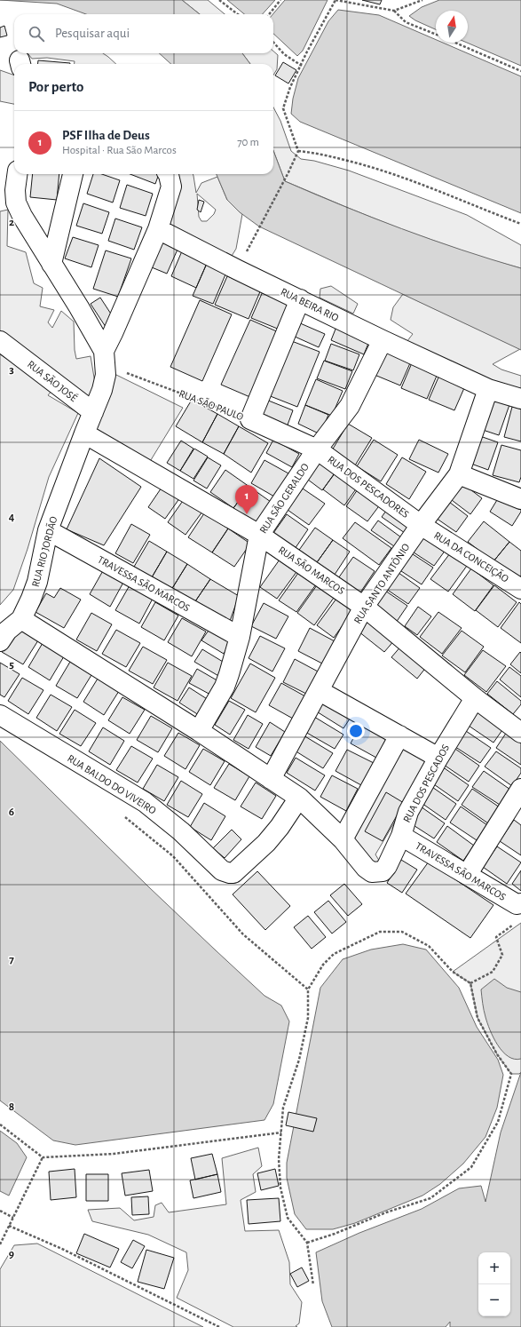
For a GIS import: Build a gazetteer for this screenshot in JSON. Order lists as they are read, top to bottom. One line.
{"streets":{"street":["RUA BEIRA RIO","RUA SÃO JOSÉ","RUA SÃO PAULO","RUA DOS PESCADORES","RUA SÃO GERALDO","RUA RIO JORDÃO","RUA DA CONCEIÇÃO","RUA SÃO MARCOS","TRAVESSA SÃO MARCOS","RUA SANTO ANTÔNIO","RUA DOS PESCADOS","RUA BALDO DO VIVEIRO"]},"crossings":[["RUA BEIRA RIO","RUA SÃO GERALDO"],["RUA BEIRA RIO","RUA SANTO ANTÔNIO"],["RUA SÃO PAULO","RUA DOS PESCADORES"],["RUA SÃO PAULO","RUA SÃO GERALDO"],["RUA DOS PESCADORES","RUA SÃO GERALDO"],["RUA DOS PESCADORES","RUA DA CONCEIÇÃO"],["RUA DOS PESCADORES","RUA SANTO ANTÔNIO"],["RUA SÃO GERALDO","RUA SÃO MARCOS"],["RUA SÃO GERALDO","TRAVESSA SÃO MARCOS"],["RUA RIO JORDÃO","RUA SÃO MARCOS"],["RUA RIO JORDÃO","TRAVESSA SÃO MARCOS"],["RUA DA CONCEIÇÃO","RUA SANTO ANTÔNIO"],["RUA SÃO MARCOS","RUA SANTO ANTÔNIO"],["RUA SÃO MARCOS","RUA DOS PESCADOS"],["TRAVESSA SÃO MARCOS","RUA DOS PESCADOS"]],"north":"top","page":{"search":"Pesquisar aqui","heading":"Por perto","list":[{"mark":"1","name":"PSF Ilha de Deus","note":"Hospital · Rua São Marcos","value":"70 m"}],"pins":"1","map_buttons":["+","−"]},"grid":{"rows":["2","3","4","5","6","7","8","9"]}}
